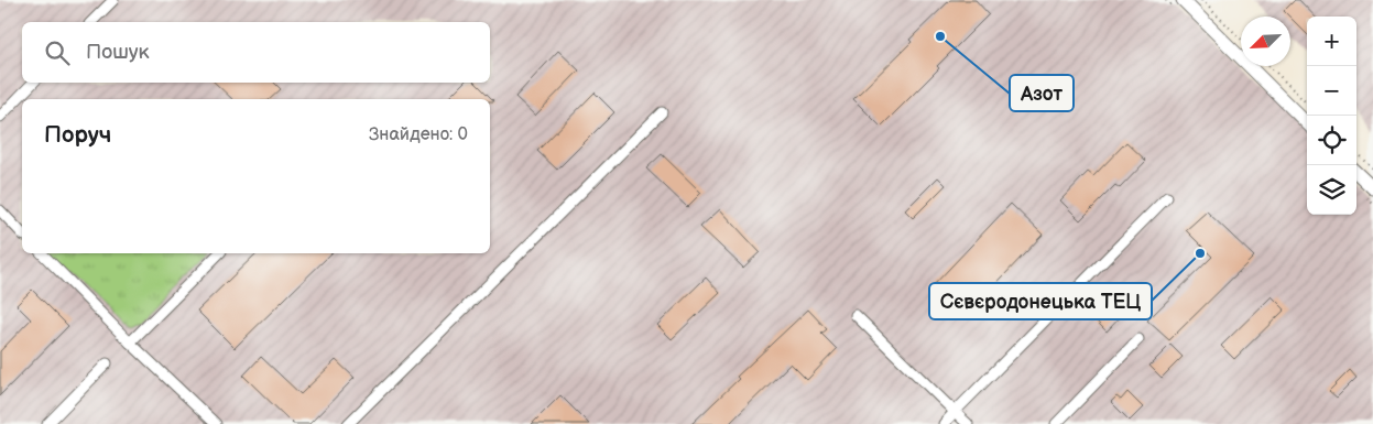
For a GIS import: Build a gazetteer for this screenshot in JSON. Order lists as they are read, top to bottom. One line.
{"places":["Азот","Сєвєродонецька ТЕЦ"],"north":"bottom left","page":{"map_buttons":["+","−"],"search":"Пошук","heading":["Поруч","Знайдено: 0"]}}
